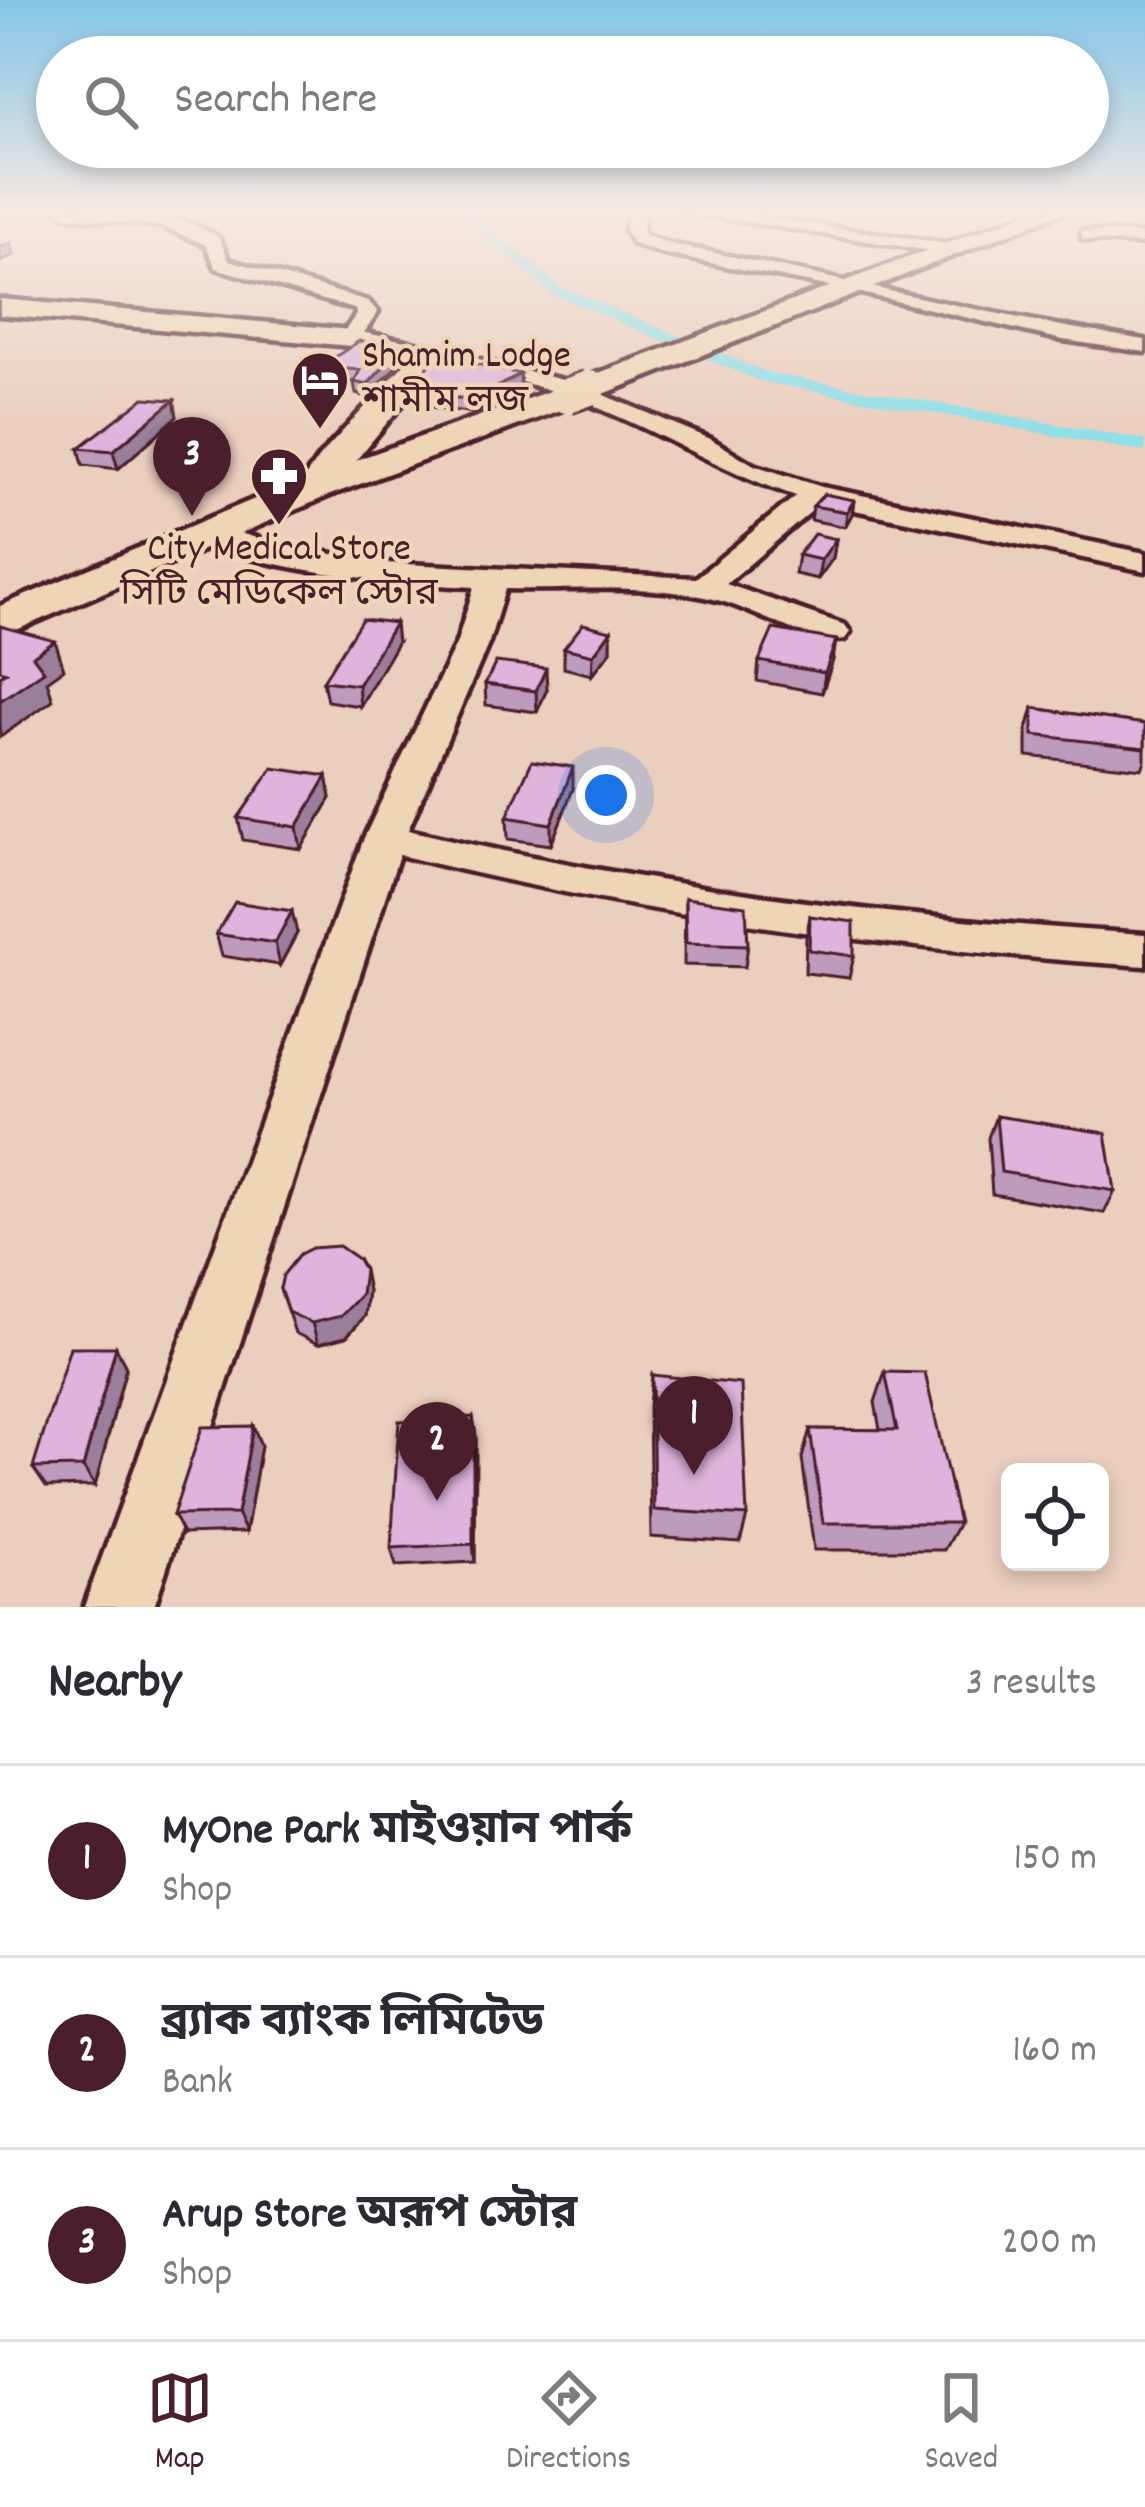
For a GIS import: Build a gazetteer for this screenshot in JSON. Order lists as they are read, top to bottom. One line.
{"places":{"hotel":["Shamim Lodge শামীম লজ"],"pharmacy":["City Medical Store সিটি মেডিকেল স্টোর"]},"page":{"search":"Search here","pins":["3","1","2"],"heading":["Nearby","3 results"],"list":[{"mark":"1","name":"MyOne Park মাইওয়ান পার্ক","note":"Shop","value":"150 m"},{"mark":"2","name":"ব্র্যাক ব্যাংক লিমিটেড","note":"Bank","value":"160 m"},{"mark":"3","name":"Arup Store অরূপ স্টোর","note":"Shop","value":"200 m"}],"nav":["Map","Directions","Saved"]}}
